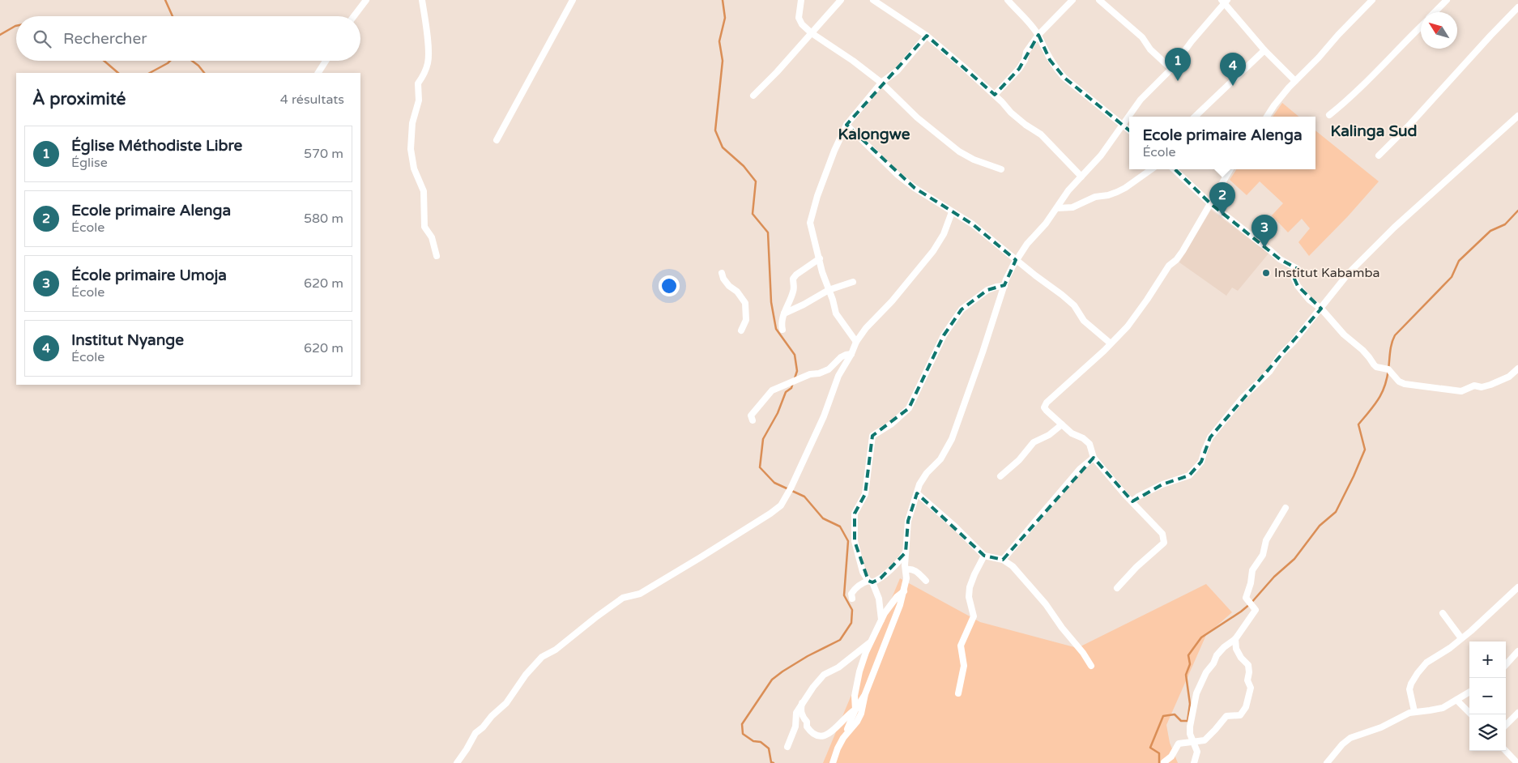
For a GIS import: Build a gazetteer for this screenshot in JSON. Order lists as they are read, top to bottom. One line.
{"districts":["Kalinga Sud","Kalongwe"],"places":["Institut Kabamba"],"north":"top left","page":{"search":"Rechercher","pins":["1","4","2","3"],"heading":["À proximité","4 résultats"],"popup":["Ecole primaire Alenga","École"],"list":[{"mark":"1","name":"Église Méthodiste Libre","note":"Église","value":"570 m"},{"mark":"2","name":"Ecole primaire Alenga","note":"École","value":"580 m"},{"mark":"3","name":"École primaire Umoja","note":"École","value":"620 m"},{"mark":"4","name":"Institut Nyange","note":"École","value":"620 m"}],"map_buttons":["+","−"]}}
